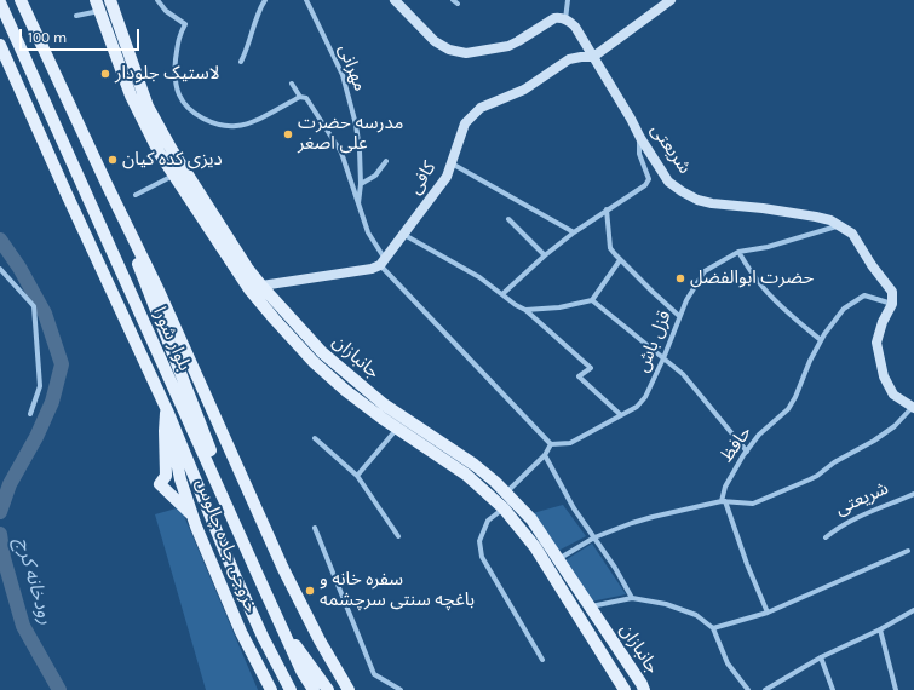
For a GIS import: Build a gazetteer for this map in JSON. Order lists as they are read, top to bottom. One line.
{"streets":{"main road":["بلوار شورا","جانبازان","خروجی جاده چالوس"],"street":["مهرانی","شریعتی","کافی","قزل باش","حافظ"]},"crossings":[["مهرانی","کافی"],["مهرانی","قزل باش"],["شریعتی","کافی"],["شریعتی","قزل باش"],["شریعتی","حافظ"],["بلوار شورا","خروجی جاده چالوس"]],"water":["رودخانه کرج"],"places":["لاستیک جلودار","مدرسه حضرت علی اصغر","دیزی کده کیان","حضرت ابوالفضل","سفره خانه و باغچه سنتی سرچشمه"],"scale_bar":"100 m"}
